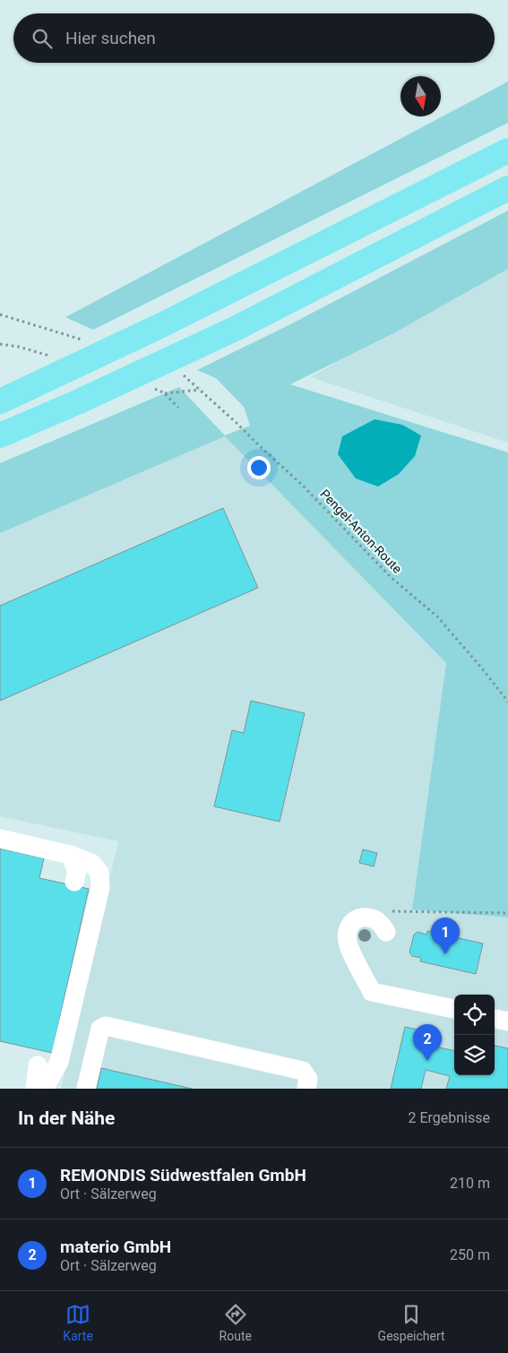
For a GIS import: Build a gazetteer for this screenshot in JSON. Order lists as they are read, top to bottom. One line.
{"streets":{"path":["Pengel-Anton-Route"]},"north":"bottom","page":{"search":"Hier suchen","pins":["1","2"],"heading":["In der Nähe","2 Ergebnisse"],"list":[{"mark":"1","name":"REMONDIS Südwestfalen GmbH","note":"Ort · Sälzerweg","value":"210 m"},{"mark":"2","name":"materio GmbH","note":"Ort · Sälzerweg","value":"250 m"}],"nav":["Karte","Route","Gespeichert"]}}
